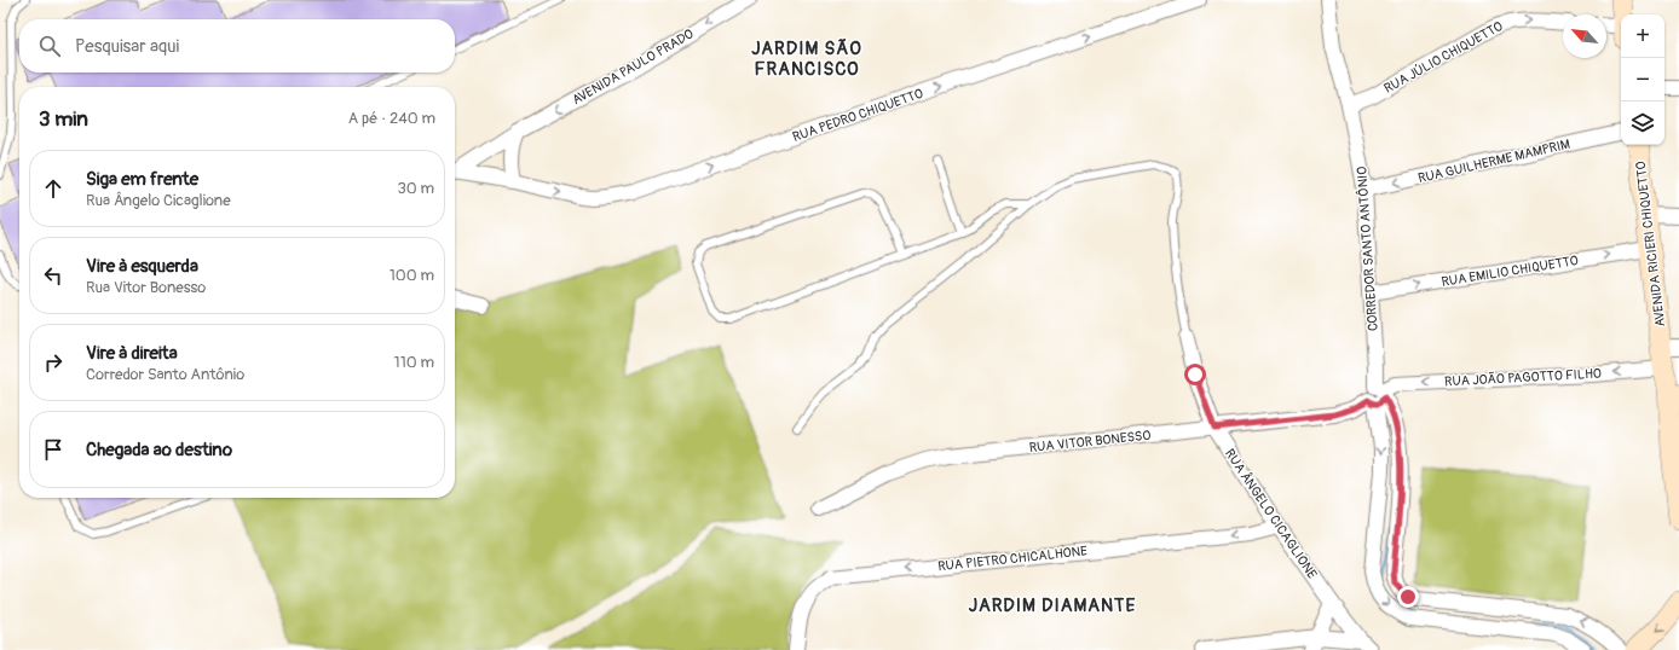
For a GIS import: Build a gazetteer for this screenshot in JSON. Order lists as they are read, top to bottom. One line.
{"streets":{"street":["RUA JÚLIO CHIQUETTO","AVENIDA PAULO PRADO","RUA PEDRO CHIQUETTO","RUA GUILHERME MAMPRIM","AVENIDA RICIERI CHIQUETTO","CORREDOR SANTO ANTÔNIO","RUA EMILIO CHIQUETTO","RUA JOÃO PAGOTTO FILHO","RUA VITOR BONESSO","RUA ÂNGELO CICAGLIONE","RUA PIETRO CHICALHONE"]},"crossings":[["RUA JÚLIO CHIQUETTO","CORREDOR SANTO ANTÔNIO"],["RUA GUILHERME MAMPRIM","CORREDOR SANTO ANTÔNIO"],["AVENIDA RICIERI CHIQUETTO","RUA EMILIO CHIQUETTO"],["AVENIDA RICIERI CHIQUETTO","RUA JOÃO PAGOTTO FILHO"],["CORREDOR SANTO ANTÔNIO","RUA EMILIO CHIQUETTO"],["CORREDOR SANTO ANTÔNIO","RUA JOÃO PAGOTTO FILHO"],["CORREDOR SANTO ANTÔNIO","RUA VITOR BONESSO"],["RUA JOÃO PAGOTTO FILHO","RUA VITOR BONESSO"],["RUA VITOR BONESSO","RUA ÂNGELO CICAGLIONE"],["RUA ÂNGELO CICAGLIONE","RUA PIETRO CHICALHONE"]],"one_way":["RUA JÚLIO CHIQUETTO","AVENIDA PAULO PRADO","RUA PEDRO CHIQUETTO","RUA GUILHERME MAMPRIM","RUA EMILIO CHIQUETTO","RUA JOÃO PAGOTTO FILHO","RUA PIETRO CHICALHONE"],"districts":["JARDIM SÃO FRANCISCO","JARDIM DIAMANTE"],"north":"top left","page":{"map_buttons":["+","−"],"search":"Pesquisar aqui","heading":["3 min","A pé · 240 m"],"list":[["Siga em frente","Rua Ângelo Cicaglione","30 m"],["Vire à esquerda","Rua Vitor Bonesso","100 m"],["Vire à direita","Corredor Santo Antônio","110 m"],"Chegada ao destino"]}}
